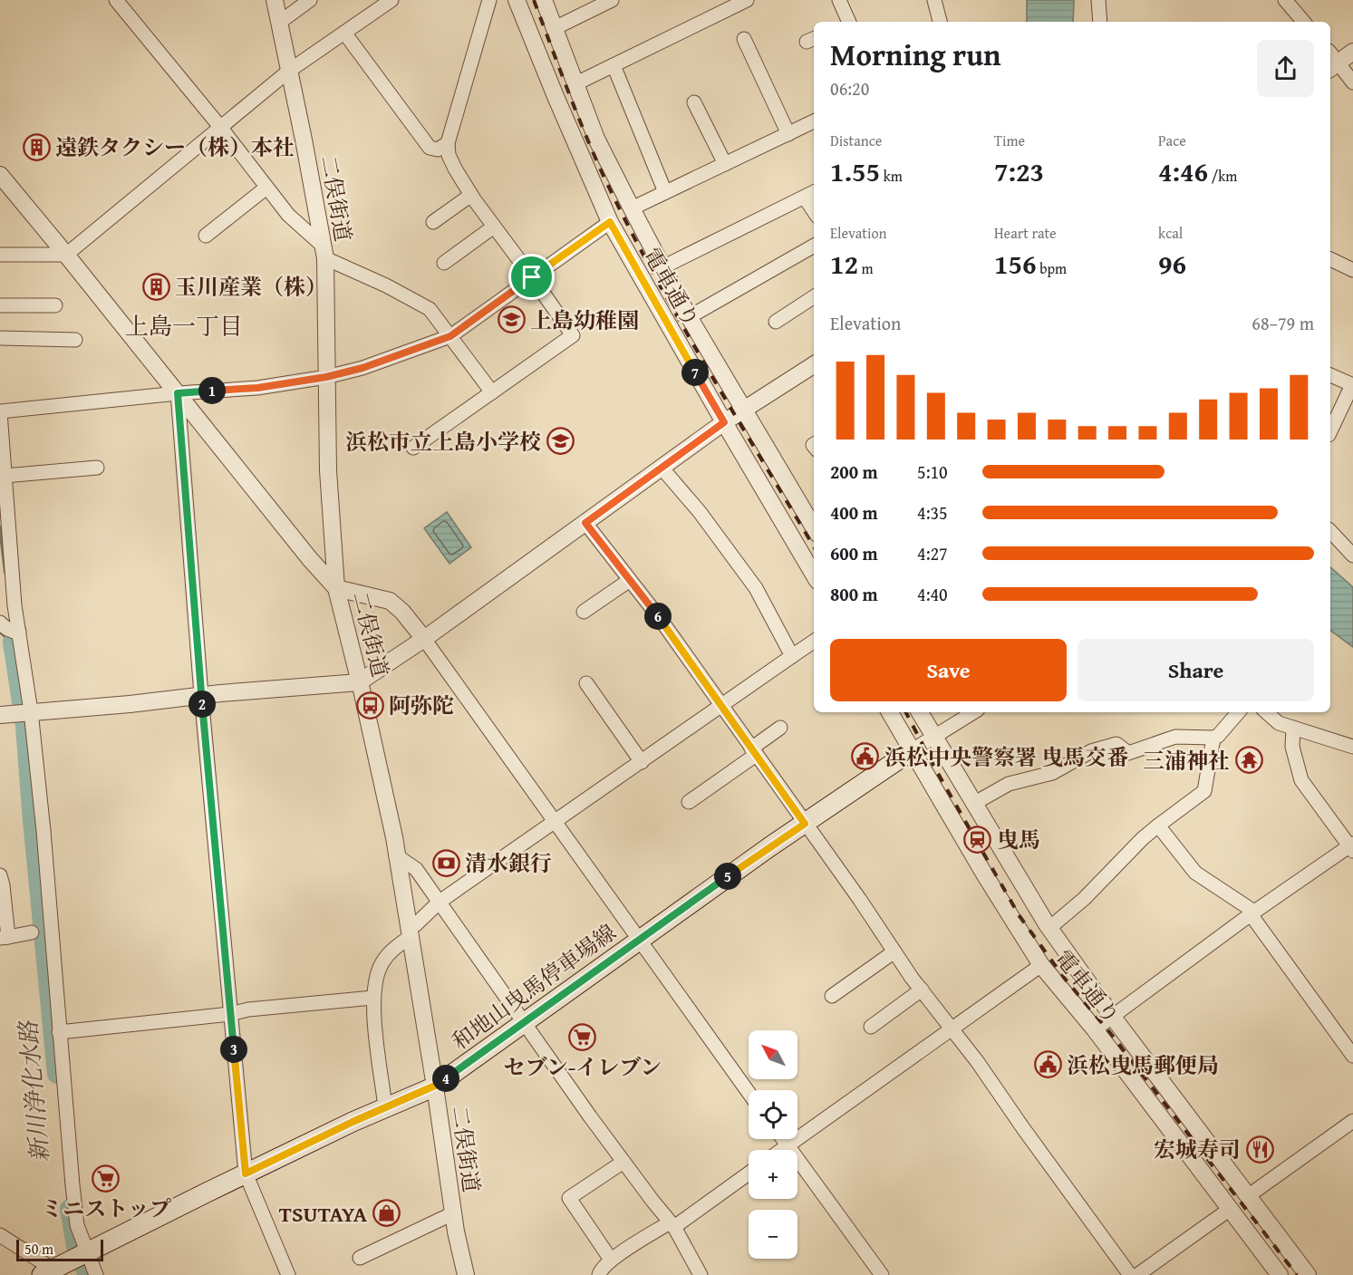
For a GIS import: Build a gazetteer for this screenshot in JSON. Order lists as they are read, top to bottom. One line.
{"streets":{"main road":["和地山曳馬停車場線"],"street":["二俣街道","電車通り"]},"crossings":[["二俣街道","和地山曳馬停車場線"],["電車通り","和地山曳馬停車場線"]],"districts":["上島一丁目"],"water":["新川浄化水路"],"places":{"building":["遠鉄タクシー（株）本社","玉川産業（株）"],"school or university":["上島幼稚園","浜松市立上島小学校"],"bus stop":["阿弥陀"],"public building":["浜松中央警察署 曳馬交番","浜松曳馬郵便局"],"temple":["三浦神社"],"station":["曳馬"],"bank":["清水銀行"],"supermarket":["セブン-イレブン","ミニストップ"],"restaurant":["宏城寿司"],"shop":["TSUTAYA"]},"scale_bar":"50 m","north":"top left","page":{"heading":["Morning run","06:20"],"stats":[["Distance","1.55 km"],["Time","7:23"],["Pace","4:46 /km"],["Elevation","12 m"],["Heart rate","156 bpm"],["kcal","96"]],"chart":["Elevation","68–79 m"],"pins":["7","1","6","2","5","3","4"],"list":[{"name":"200 m","note":"5:10"},{"name":"400 m","note":"4:35"},{"name":"600 m","note":"4:27"},{"name":"800 m","note":"4:40"}],"buttons":["Save","Share"],"map_buttons":["+","−"],"scale":"50 m"}}
